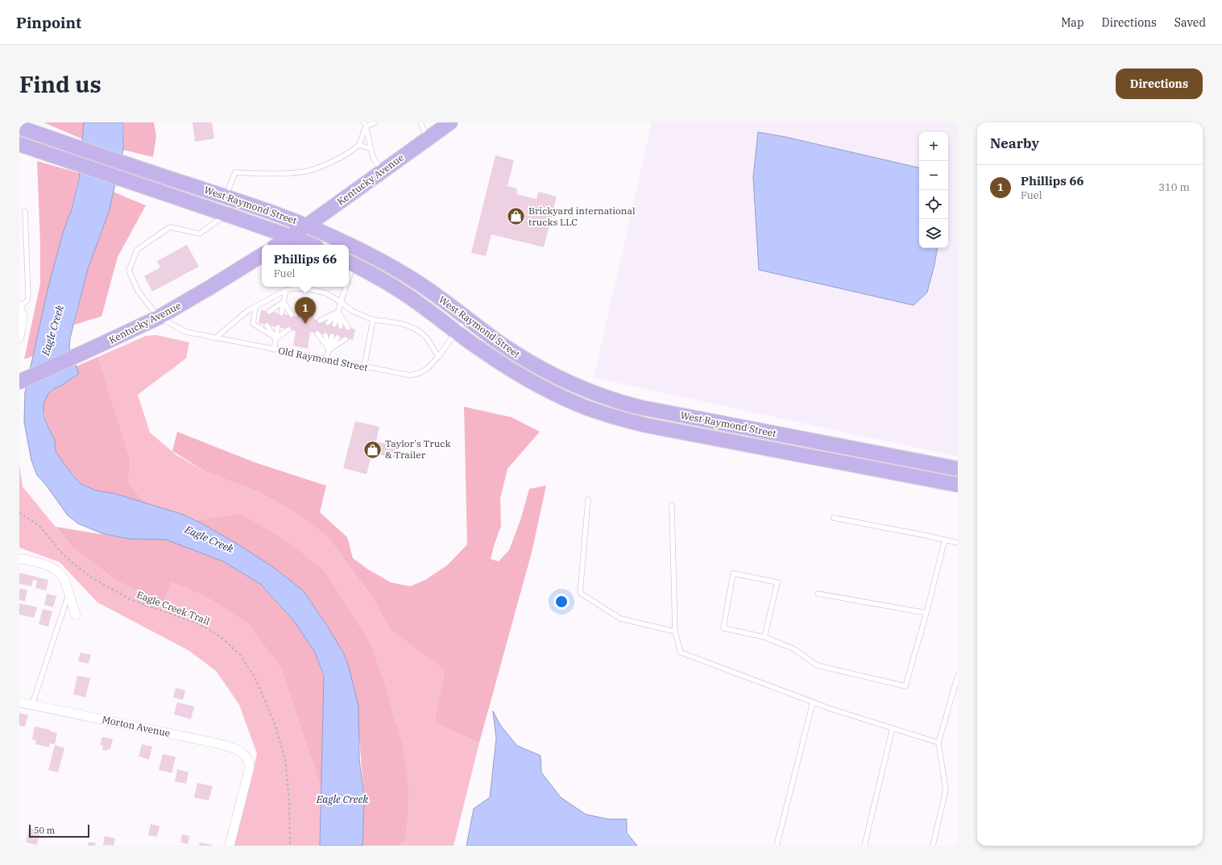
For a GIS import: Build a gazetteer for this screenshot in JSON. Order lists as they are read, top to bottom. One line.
{"streets":{"main road":["Kentucky Avenue","West Raymond Street"],"street":["Morton Avenue"],"lane":["Old Raymond Street"],"path":["Eagle Creek Trail"]},"crossings":[["Kentucky Avenue","West Raymond Street"],["Kentucky Avenue","Old Raymond Street"],["West Raymond Street","Old Raymond Street"]],"water":["Eagle Creek"],"places":{"shop":["Brickyard international trucks LLC","Taylor's Truck & Trailer"]},"scale_bar":"50 m","page":{"header":"Pinpoint","nav":["Map","Directions","Saved"],"buttons":"Directions","title":"Find us","heading":"Nearby","map_buttons":["+","−"],"list":[{"mark":"1","name":"Phillips 66","note":"Fuel","value":"310 m"}],"popup":["Phillips 66","Fuel"],"pins":"1","scale":"50 m"}}
